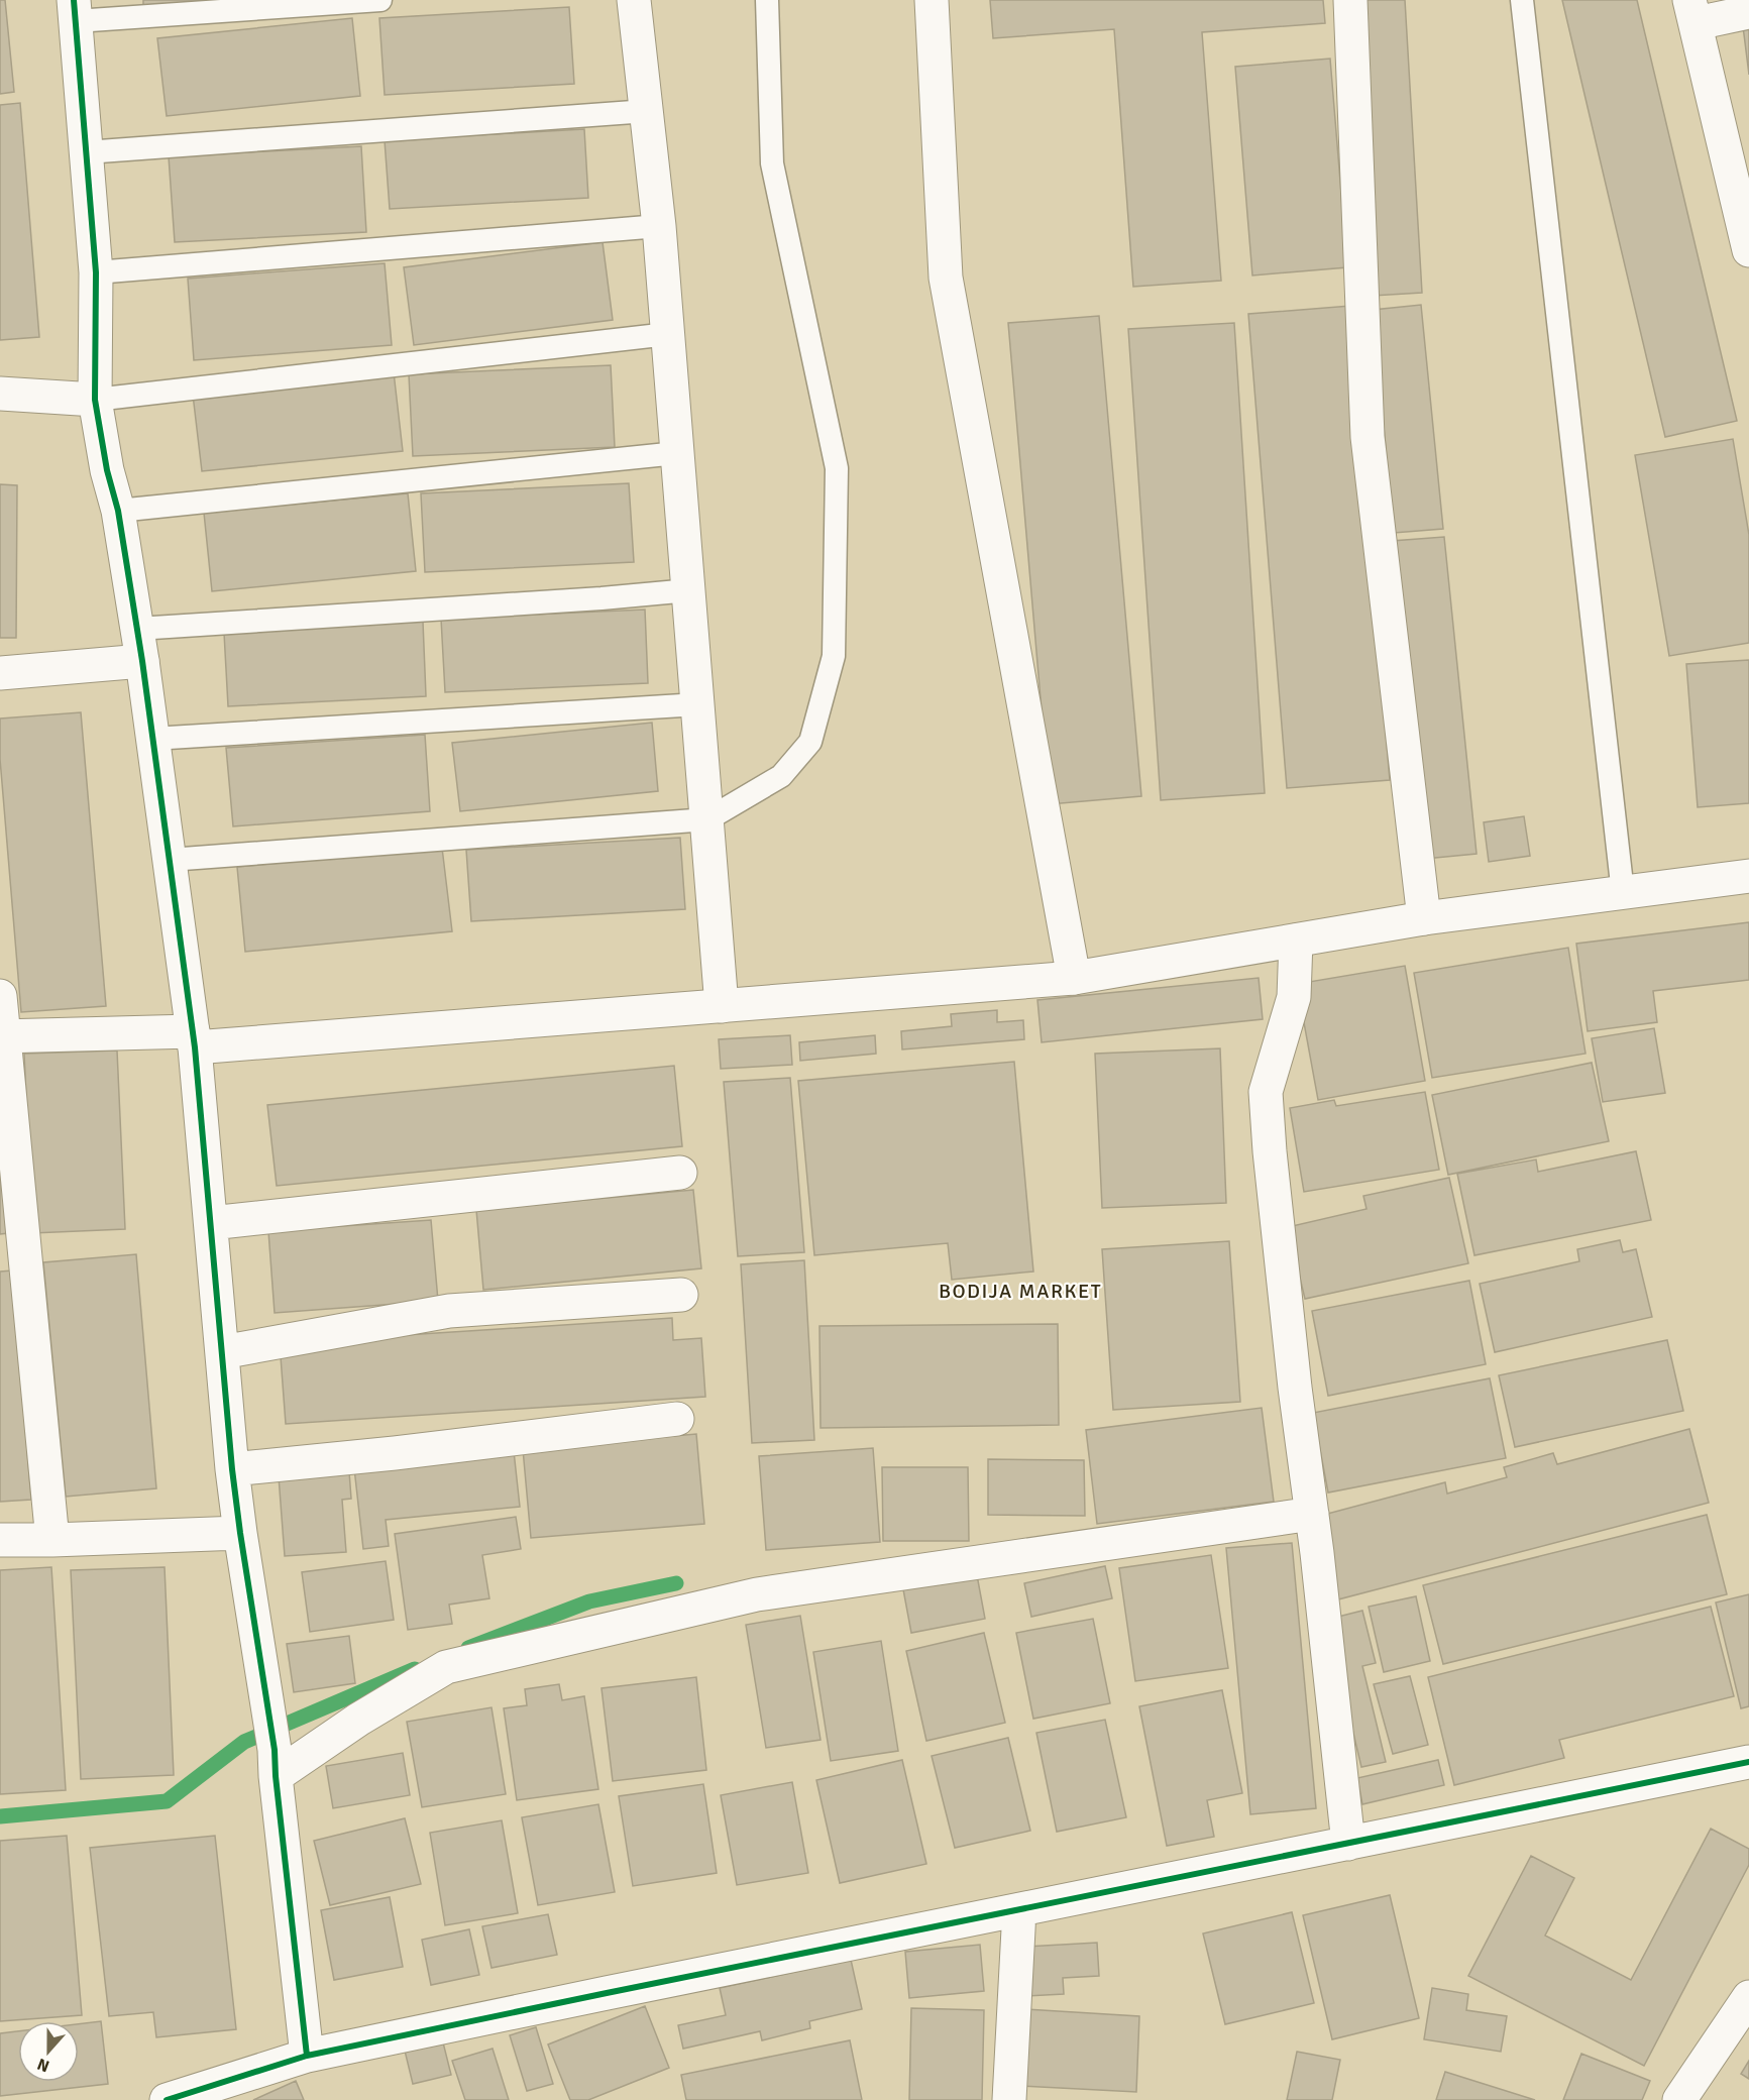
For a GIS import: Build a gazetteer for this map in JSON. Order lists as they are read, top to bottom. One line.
{"districts":["BODIJA MARKET"],"north":"bottom"}
